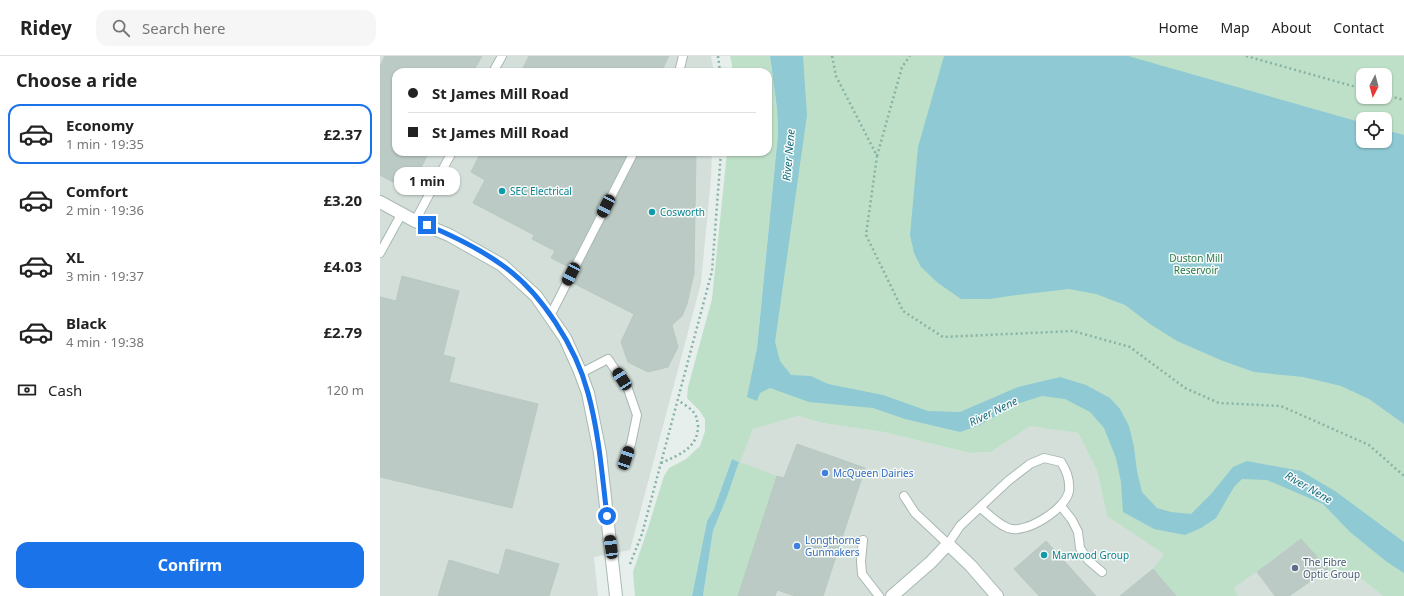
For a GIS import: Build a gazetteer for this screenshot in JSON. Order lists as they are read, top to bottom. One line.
{"water":["River Nene"],"parks":["Duston Mill Reservoir"],"places":["SEC Electrical","Cosworth","McQueen Dairies","Longthorne Gunmakers","Marwood Group","The Fibre Optic Group"],"north":"bottom","page":{"header":"Ridey","search":"Search here","nav":["Home","Map","About","Contact"],"heading":"Choose a ride","banner":["St James Mill Road","St James Mill Road"],"list":[{"name":"Economy","note":"1 min · 19:35","value":"£2.37"},{"name":"Comfort","note":"2 min · 19:36","value":"£3.20"},{"name":"XL","note":"3 min · 19:37","value":"£4.03"},{"name":"Black","note":"4 min · 19:38","value":"£2.79"}],"bubble":"1 min","pay":["Cash","120 m"],"buttons":"Confirm"}}
